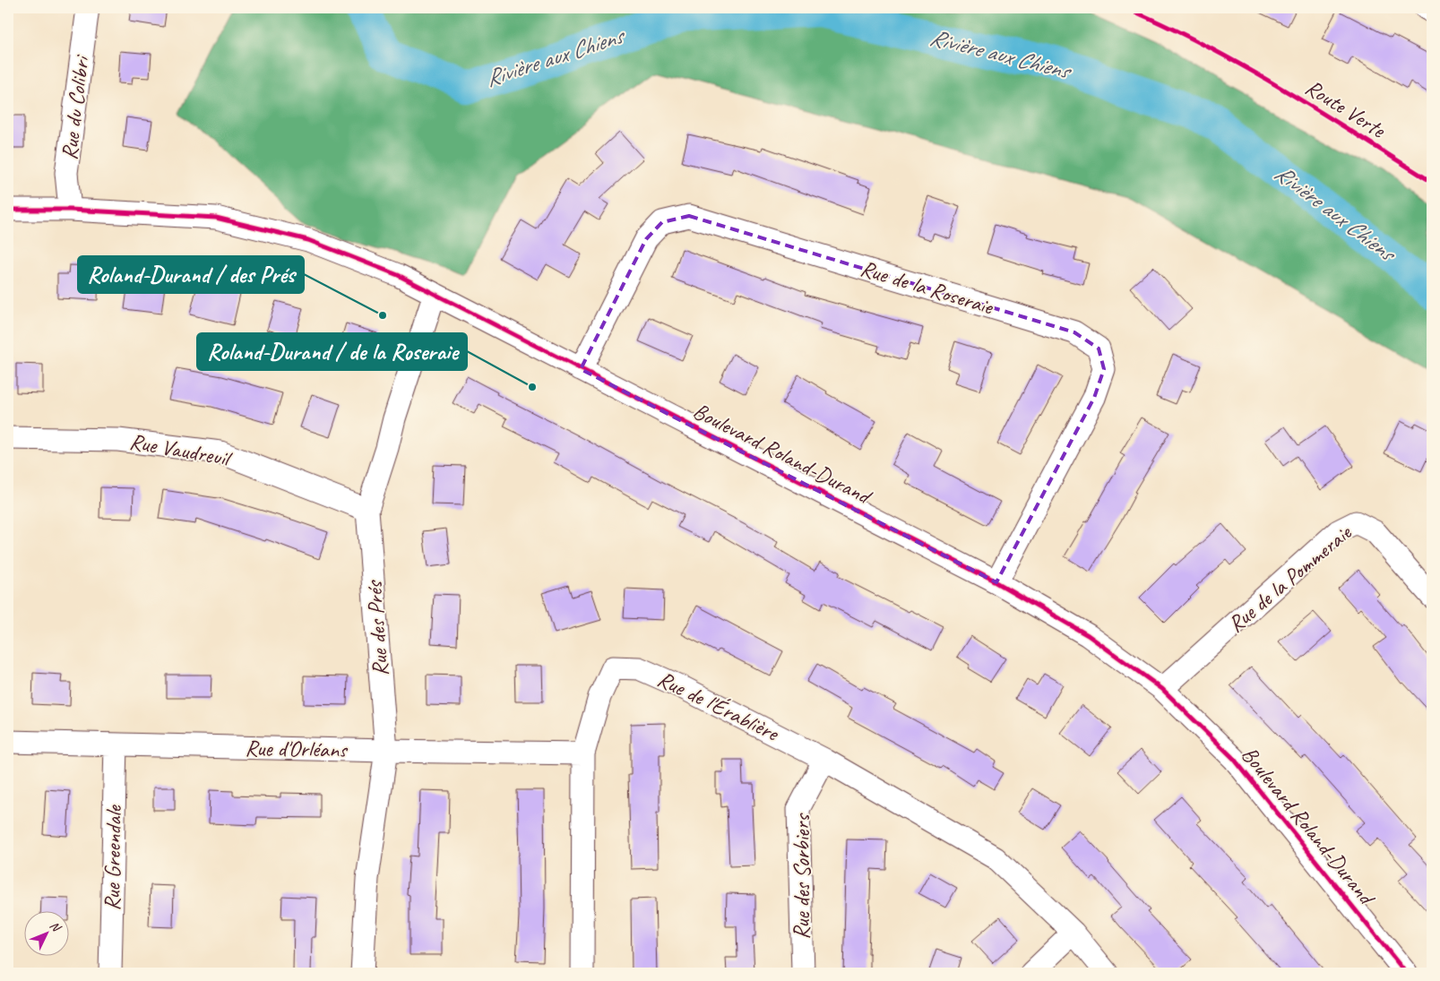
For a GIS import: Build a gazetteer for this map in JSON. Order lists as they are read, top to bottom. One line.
{"streets":{"street":["Rue du Colibri","Rue de la Roseraie","Rue Vaudreuil","Boulevard Roland-Durand","Rue de la Pommeraie","Rue des Prés","Rue de l'Érablière","Rue d'Orléans","Rue Greendale","Rue des Sorbiers"],"cycle path":["Route Verte"]},"crossings":[["Rue du Colibri","Boulevard Roland-Durand"],["Rue de la Roseraie","Boulevard Roland-Durand"],["Rue Vaudreuil","Rue des Prés"],["Boulevard Roland-Durand","Rue de la Pommeraie"],["Boulevard Roland-Durand","Rue des Prés"],["Rue des Prés","Rue d'Orléans"],["Rue de l'Érablière","Rue d'Orléans"],["Rue de l'Érablière","Rue des Sorbiers"],["Rue d'Orléans","Rue Greendale"]],"water":["Rivière aux Chiens"],"places":["Roland-Durand / des Prés","Roland-Durand / de la Roseraie"],"north":"top right"}
